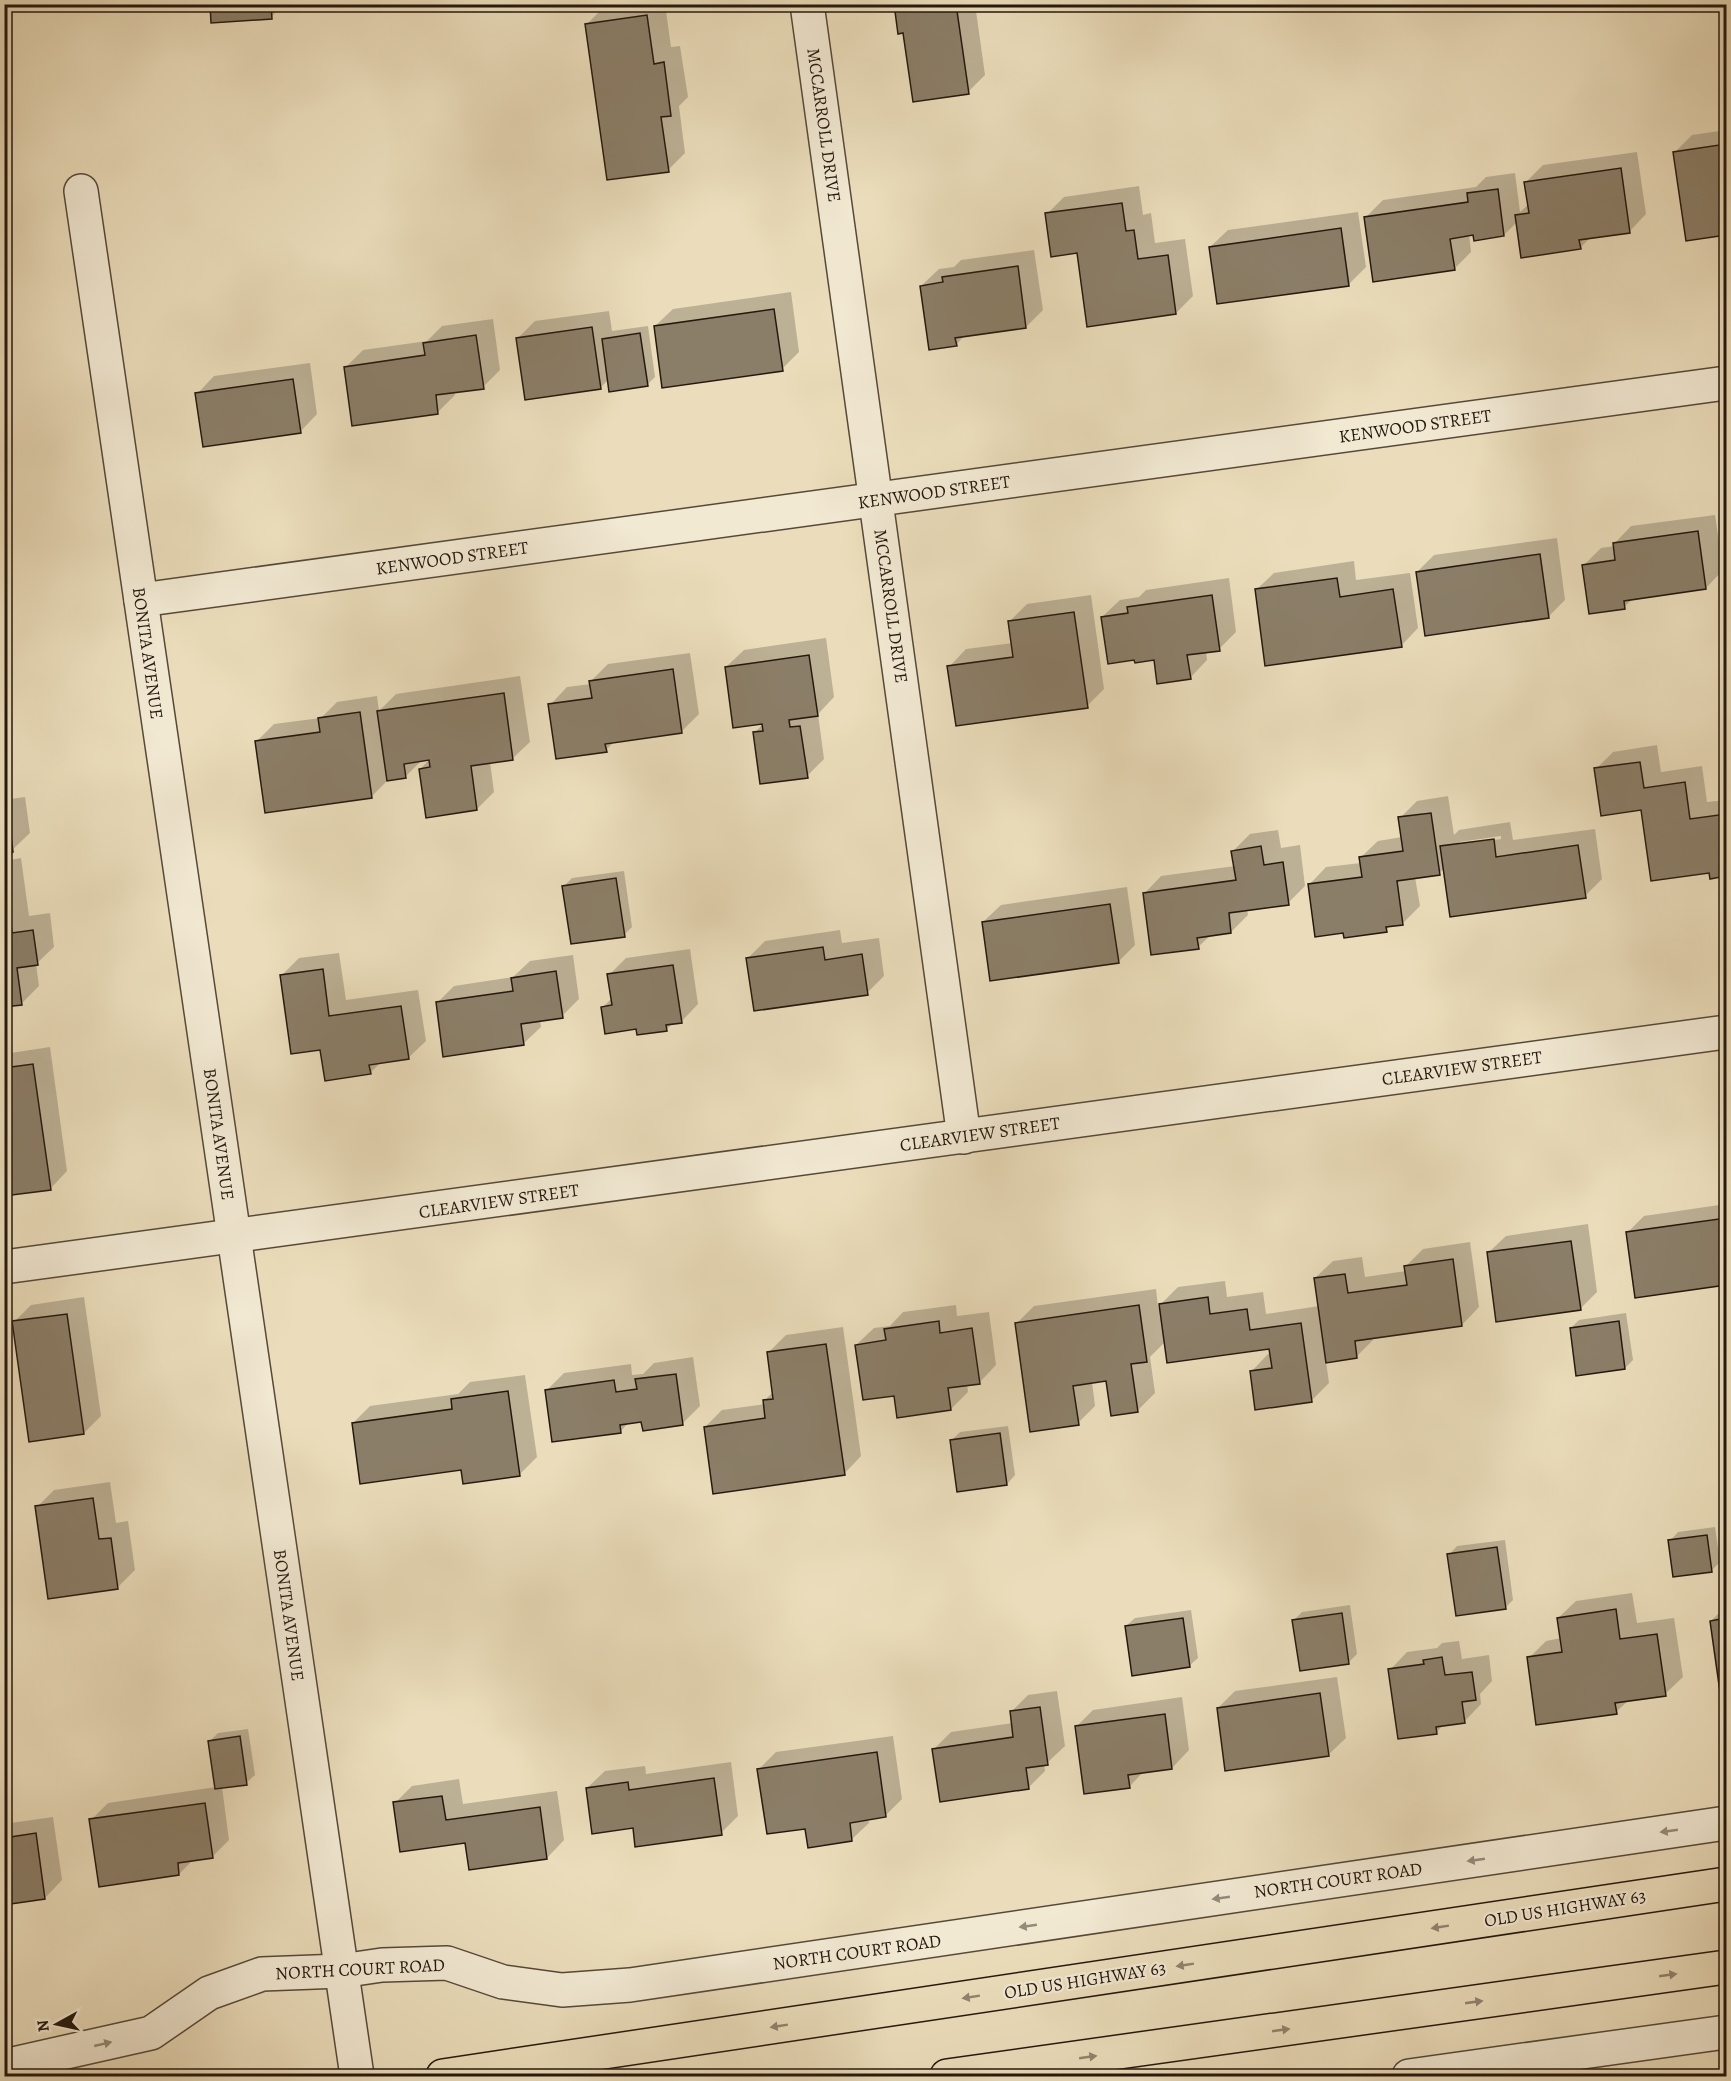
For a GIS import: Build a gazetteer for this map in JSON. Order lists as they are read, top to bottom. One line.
{"streets":{"highway":["OLD US HIGHWAY 63"],"street":["MCCARROLL DRIVE","KENWOOD STREET","BONITA AVENUE","CLEARVIEW STREET","NORTH COURT ROAD"]},"crossings":[["MCCARROLL DRIVE","KENWOOD STREET"],["MCCARROLL DRIVE","CLEARVIEW STREET"],["KENWOOD STREET","BONITA AVENUE"],["BONITA AVENUE","CLEARVIEW STREET"],["BONITA AVENUE","NORTH COURT ROAD"]],"north":"left"}
